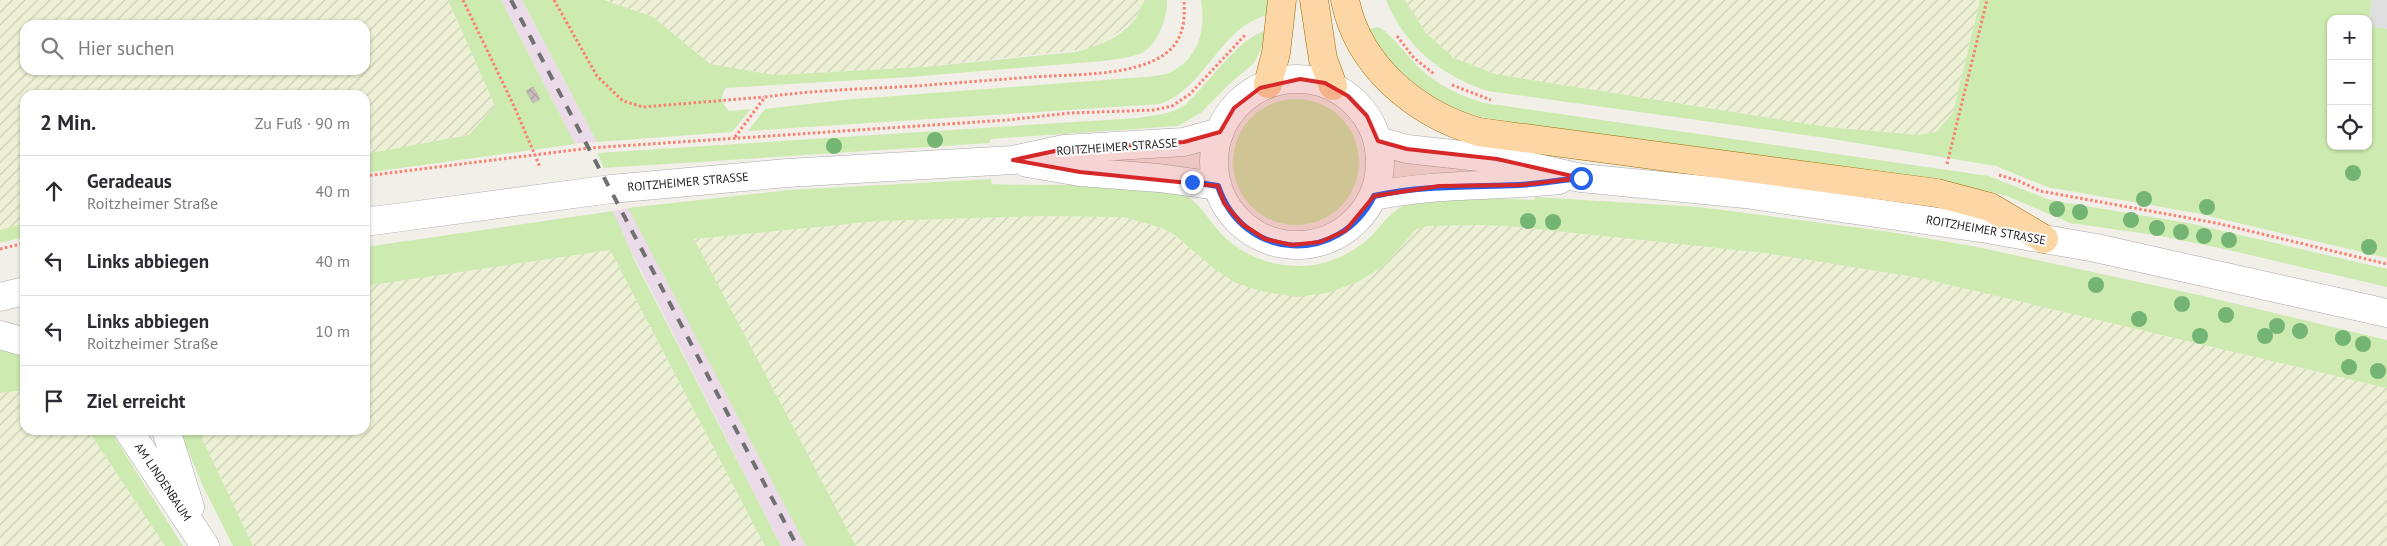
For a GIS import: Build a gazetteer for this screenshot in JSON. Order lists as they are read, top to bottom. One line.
{"streets":{"street":["ROITZHEIMER STRASSE","AM LINDENBAUM"]},"page":{"map_buttons":["+","−"],"search":"Hier suchen","heading":["2 Min.","Zu Fuß · 90 m"],"list":[["Geradeaus","Roitzheimer Straße","40 m"],["Links abbiegen","40 m"],["Links abbiegen","Roitzheimer Straße","10 m"],"Ziel erreicht"]}}
